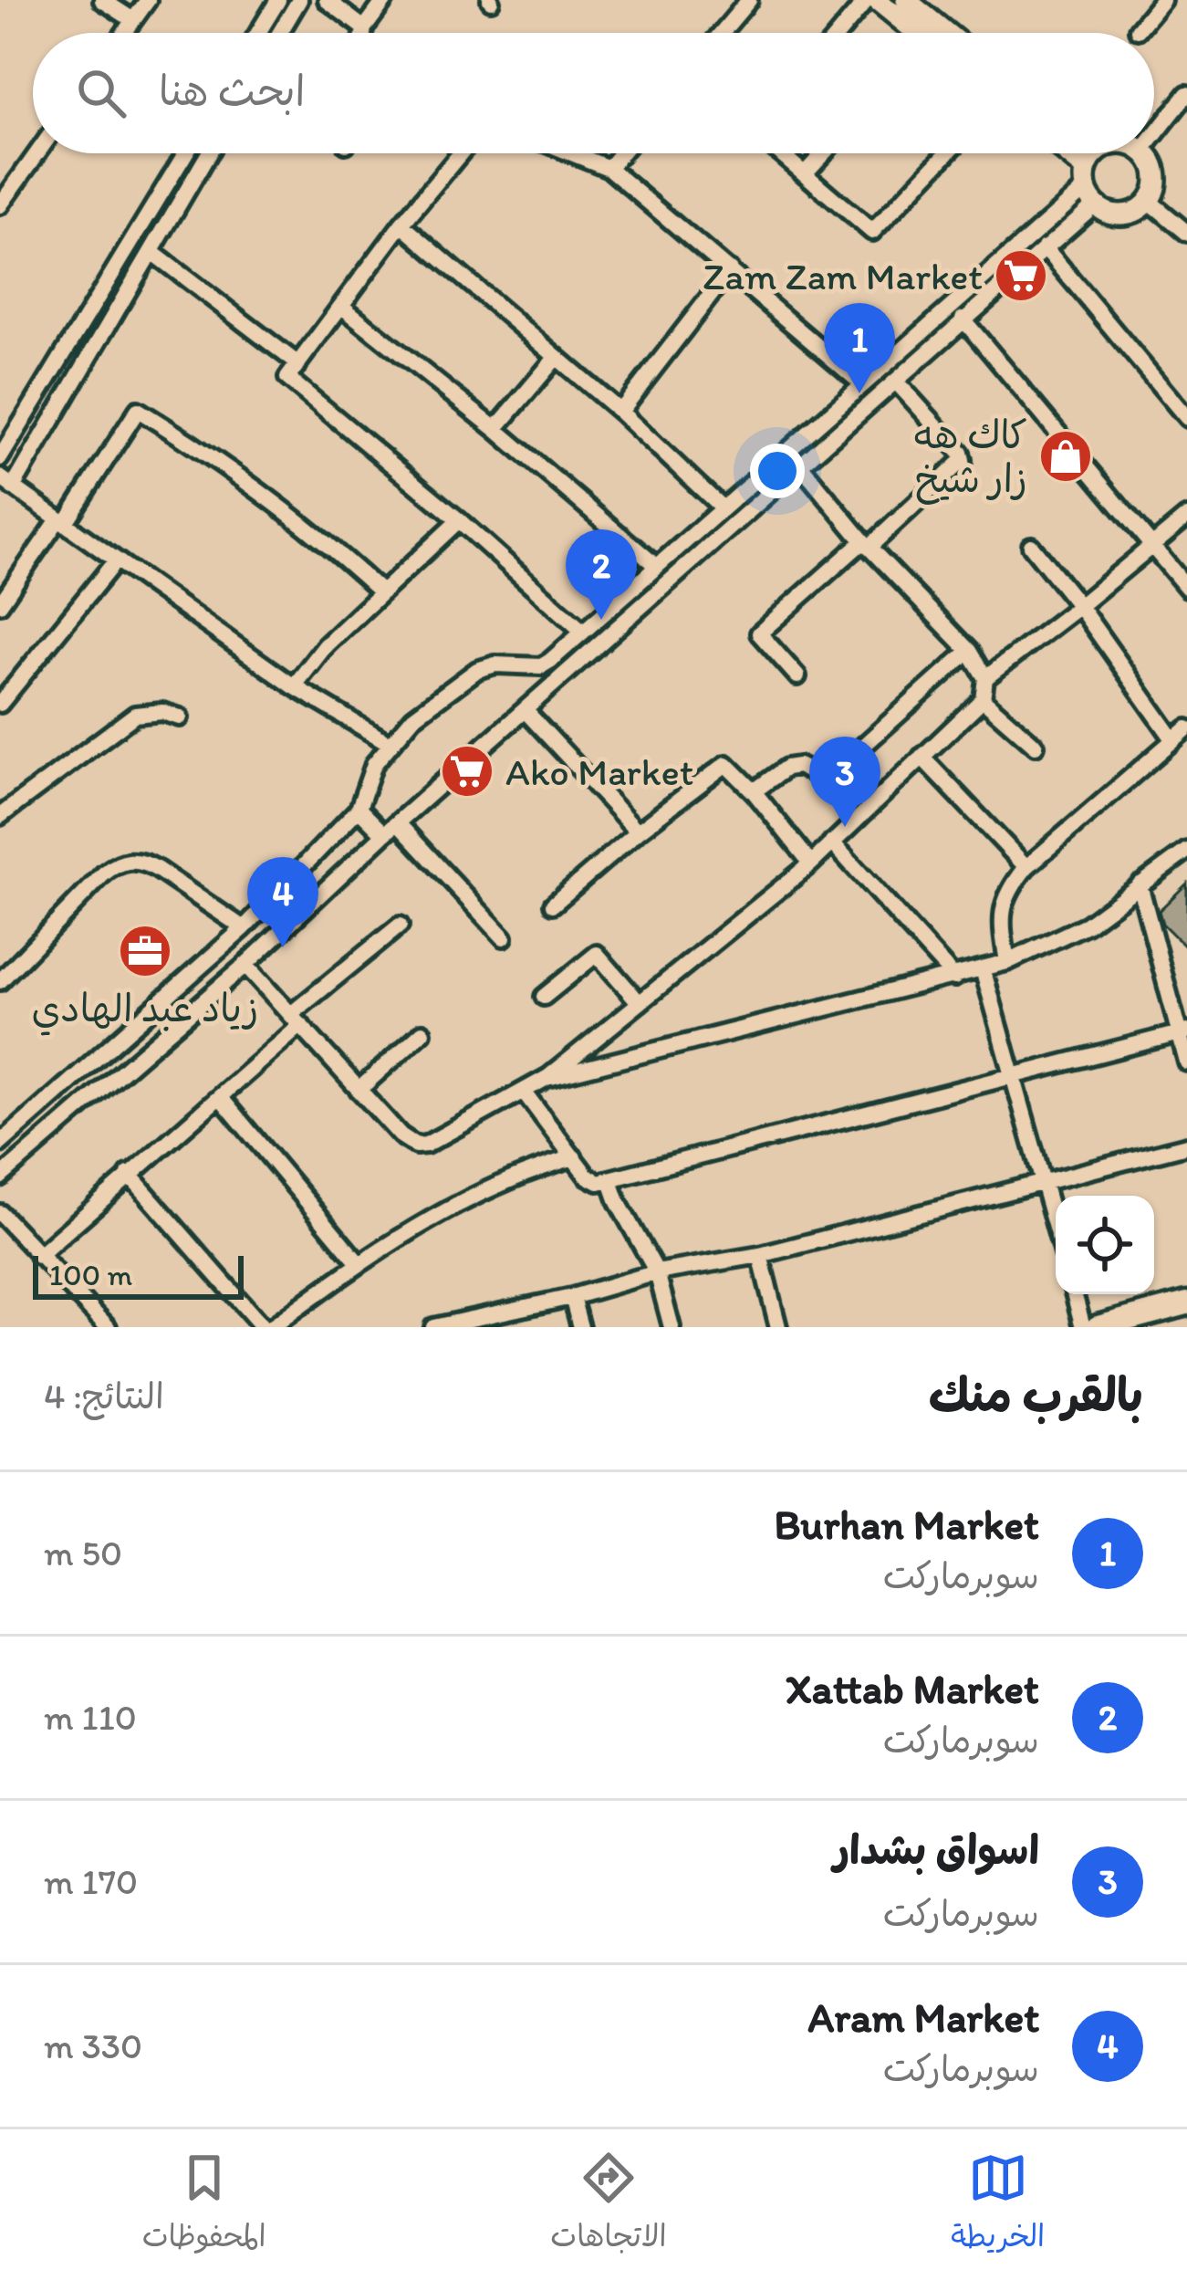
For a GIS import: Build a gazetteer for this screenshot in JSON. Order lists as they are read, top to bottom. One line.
{"places":{"supermarket":["Zam Zam Market","Ako Market"],"shop":["كاك هه زار شيخ"],"office":["زياد عبد الهادي"]},"scale_bar":"100 m","page":{"search":"ابحث هنا","pins":["1","2","3","4"],"scale":"100 m","heading":["بالقرب منك","النتائج: 4"],"list":[{"mark":"1","name":"Burhan Market","note":"سوبرماركت","value":"50 m"},{"mark":"2","name":"Xattab Market","note":"سوبرماركت","value":"110 m"},{"mark":"3","name":"اسواق بشدار","note":"سوبرماركت","value":"170 m"},{"mark":"4","name":"Aram Market","note":"سوبرماركت","value":"330 m"}],"nav":["الخريطة","الاتجاهات","المحفوظات"]}}
